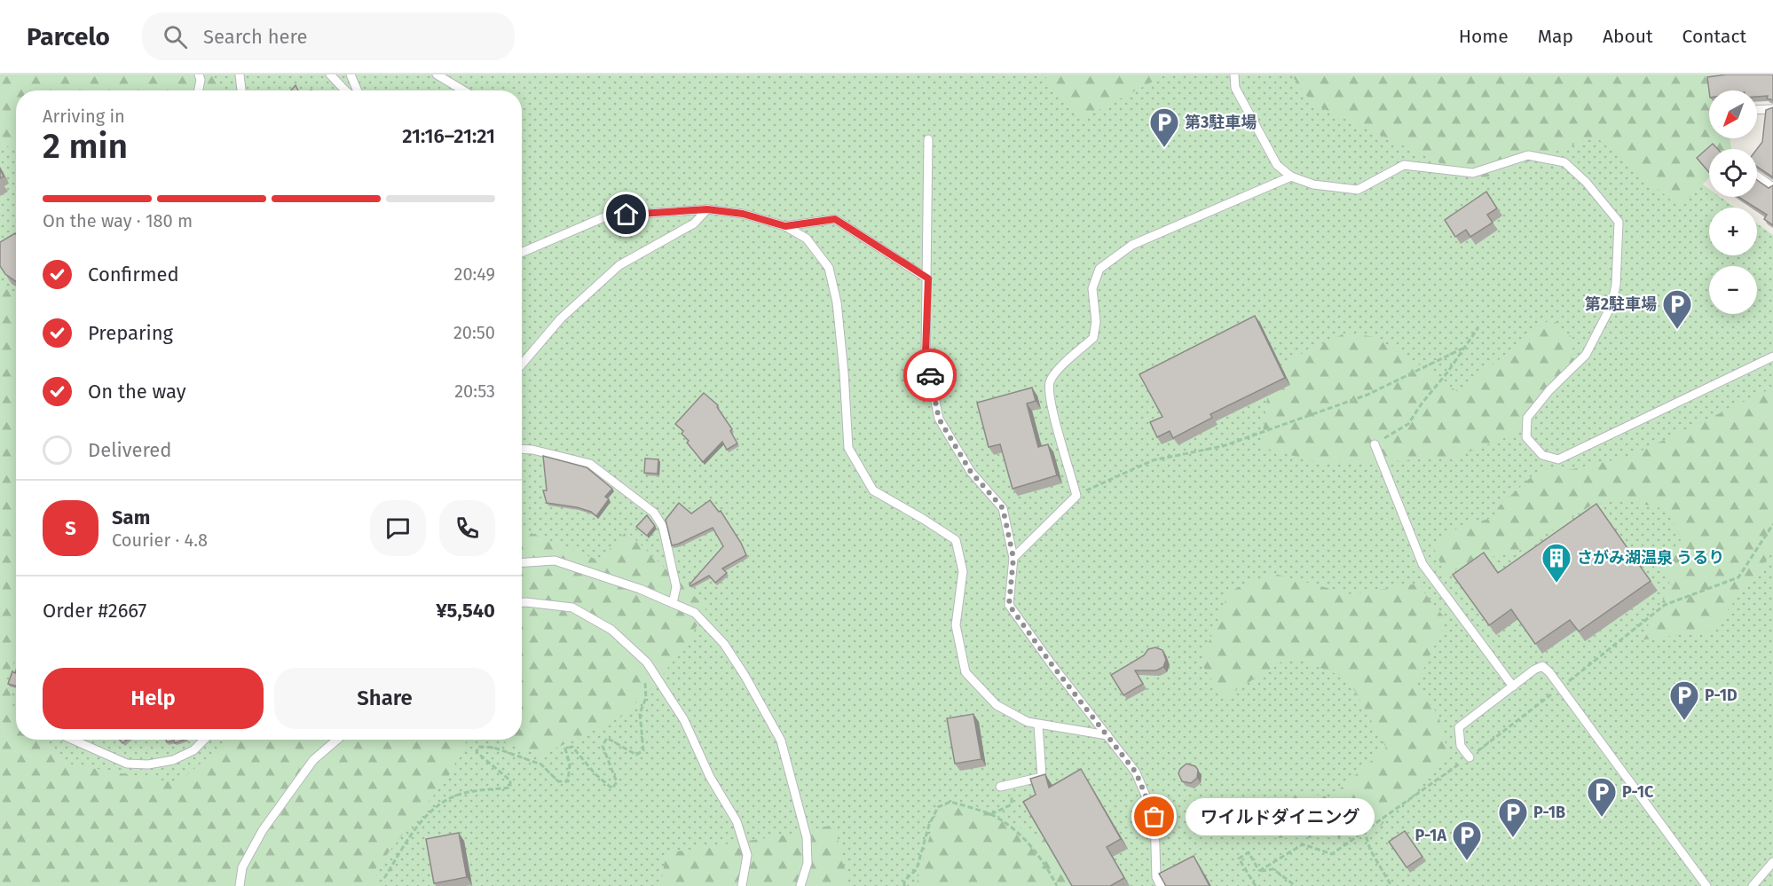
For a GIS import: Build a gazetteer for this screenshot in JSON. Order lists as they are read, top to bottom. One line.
{"places":{"parking":["第3駐車場","第2駐車場","P-1D","P-1C","P-1B","P-1A"],"building":["さがみ湖温泉 うるり"],"other":["ワイルドダイニング"]},"north":"bottom left","page":{"header":"Parcelo","search":"Search here","nav":["Home","Map","About","Contact"],"map_buttons":["+","−"],"heading":["2 min","Arriving in","21:16–21:21"],"panel":["Sam","Courier · 4.8","Order #2667","¥5,540"],"bar":"On the way · 180 m","list":[["Confirmed","20:49"],["Preparing","20:50"],["On the way","20:53"],"Delivered"],"round":"S","buttons":["Help","Share"],"bubble":"ワイルドダイニング"}}
